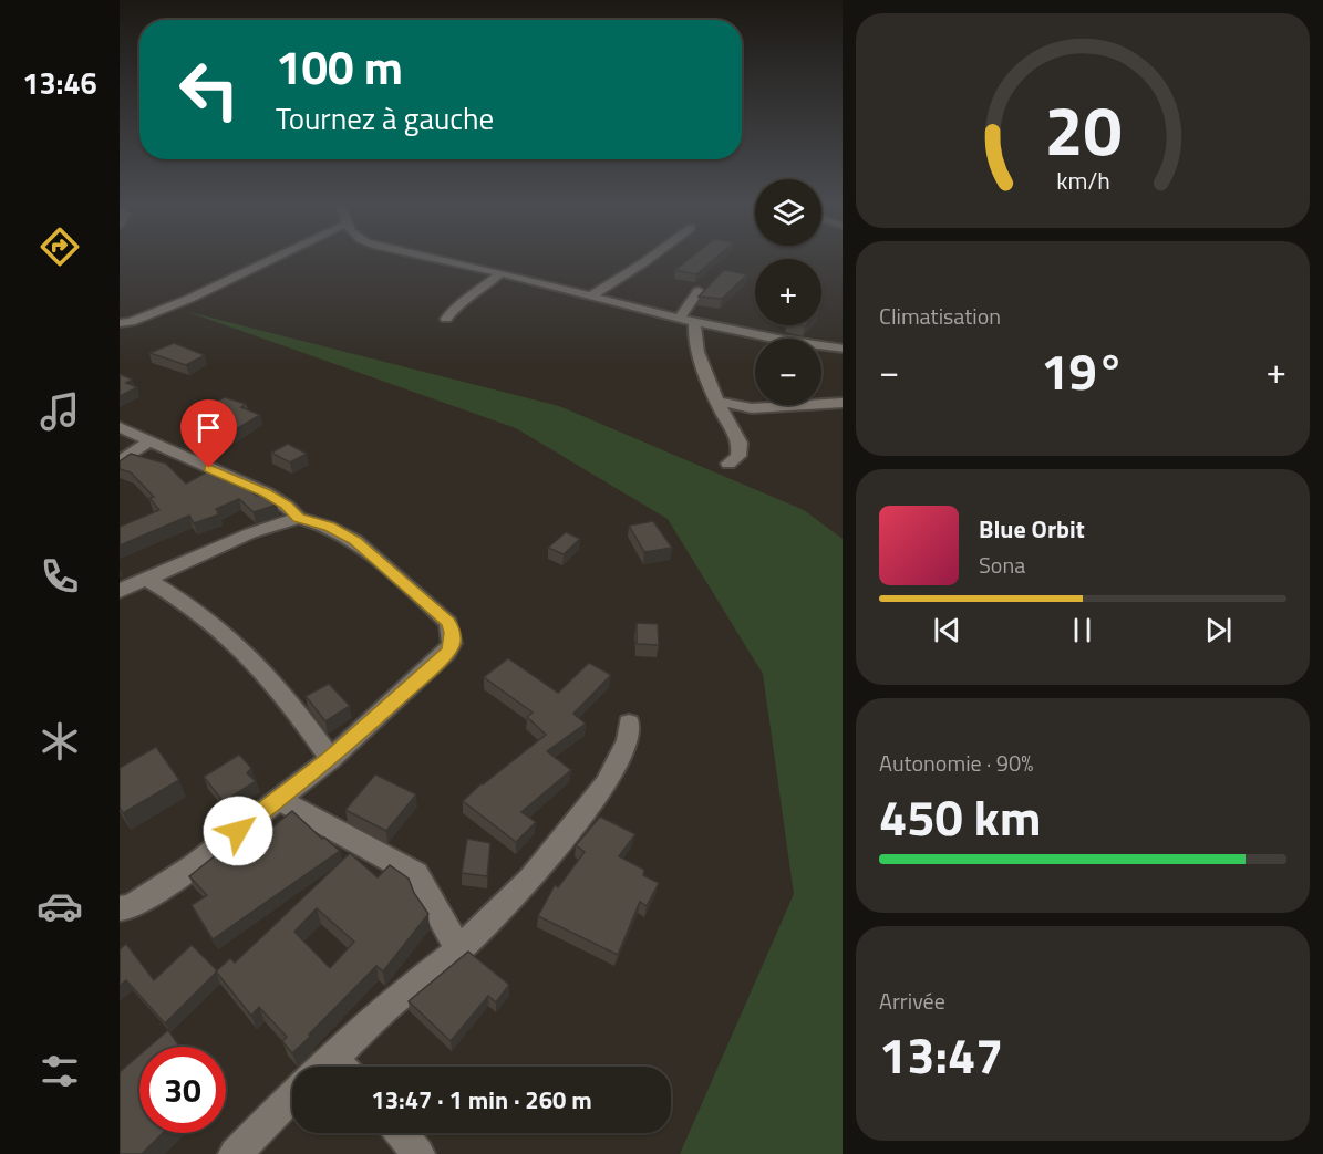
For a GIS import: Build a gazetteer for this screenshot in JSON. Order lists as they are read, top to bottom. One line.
{"page":{"tabs":"13:46","turn":["100 m","Tournez à gauche"],"map_buttons":["+","−"],"tile":["Climatisation",["Autonomie · 90%","450 km"],["Arrivée","13:47"]],"heat":["−","19°","+"],"song":["Blue Orbit","Sona"],"limit":"30","trip":"13:47 · 1 min · 260 m","gauge":["20","km/h"]}}
